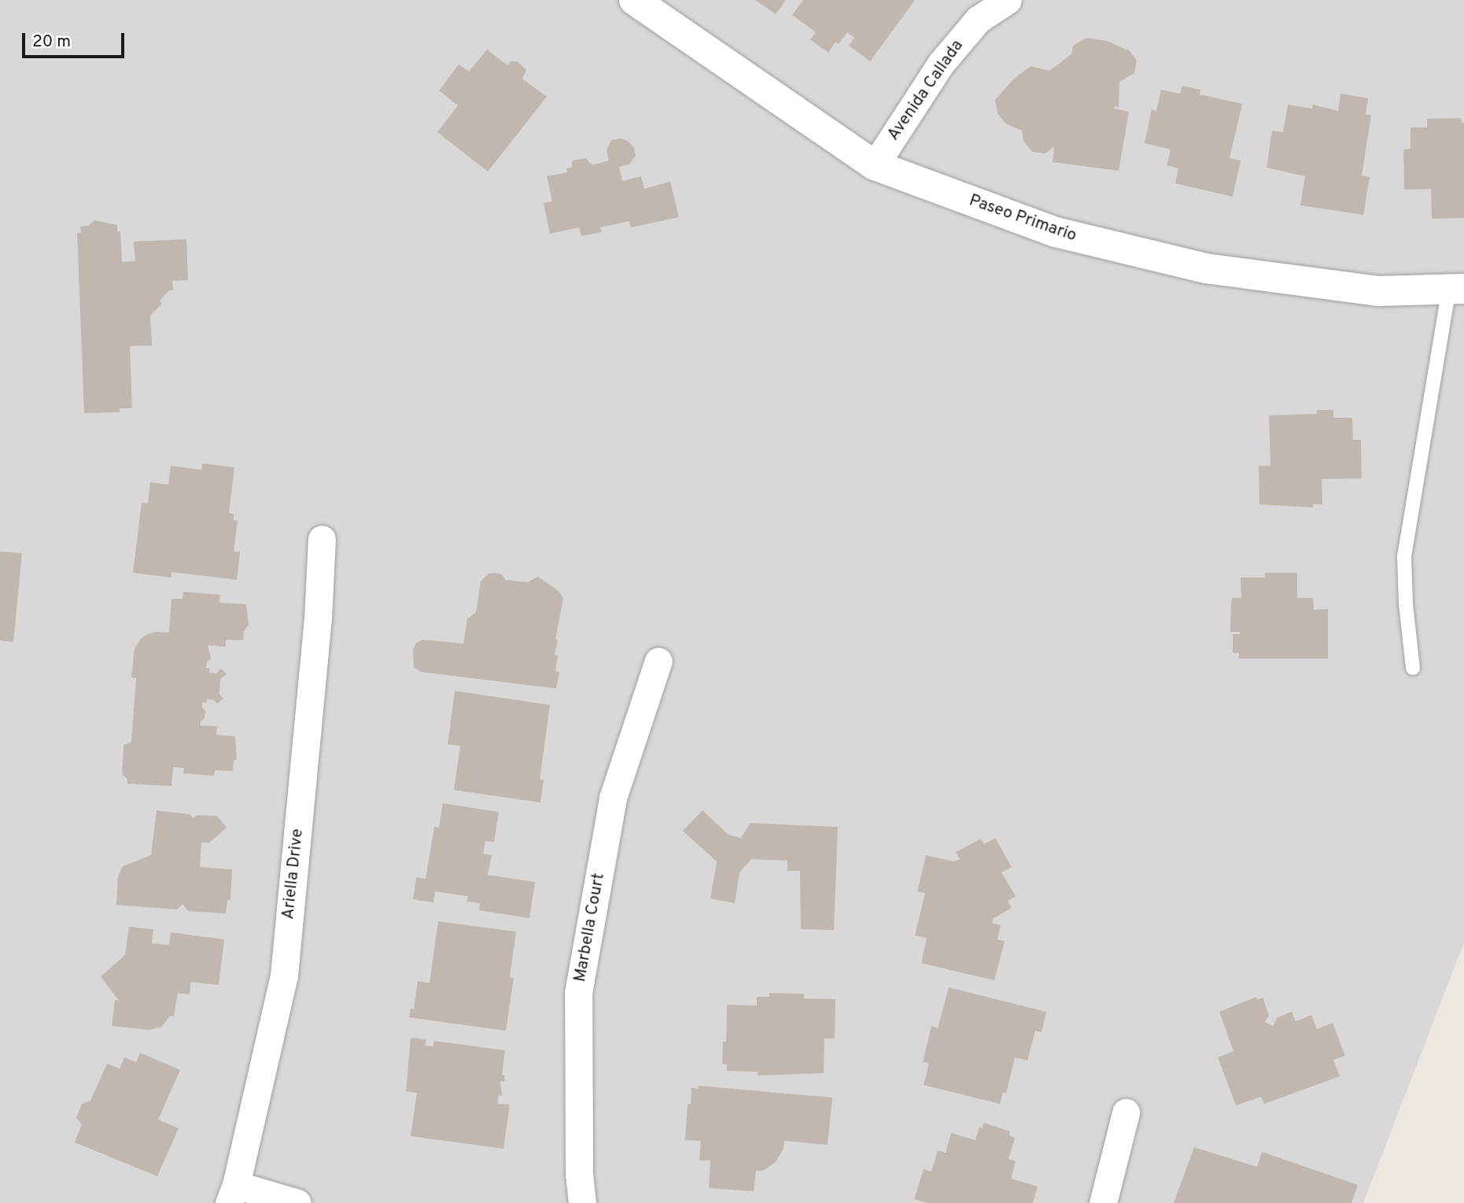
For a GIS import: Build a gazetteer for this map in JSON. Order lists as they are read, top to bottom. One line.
{"streets":{"street":["Avenida Callada","Paseo Primario","Ariella Drive","Marbella Court"]},"crossings":[["Avenida Callada","Paseo Primario"]],"scale_bar":"20 m"}
